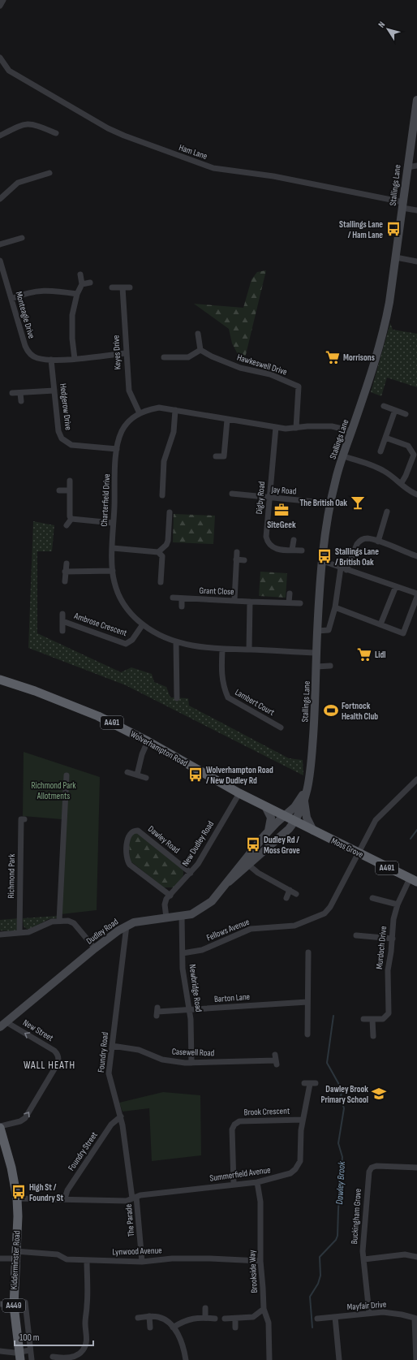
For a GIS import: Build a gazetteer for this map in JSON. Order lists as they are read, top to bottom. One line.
{"streets":{"highway":["A491","Wolverhampton Road","Moss Grove","Kidderminster Road","A449"],"main road":["Stallings Lane","Dudley Road"],"street":["Ham Lane","Monteagle Drive","Keyes Drive","Hawkeswell Drive","Hedgerow Drive","Jay Road","Digby Road","Charterfield Drive","Grant Close","Ambrose Crescent","Lambert Court","Dawley Road","New Dudley Road","Richmond Park","Fellows Avenue","Murdoch Drive","Newbridge Road","Barton Lane","New Street","Foundry Road","Casewell Road","Brook Crescent","Foundry Street","Summerfield Avenue","Buckingham Grove","The Parade","Lynwood Avenue","Brookside Way","Mayfair Drive"]},"crossings":[["Ham Lane","Stallings Lane"],["Stallings Lane","Charterfield Drive"],["Stallings Lane","Wolverhampton Road"],["Stallings Lane","Moss Grove"],["Stallings Lane","Dudley Road"],["Monteagle Drive","Keyes Drive"],["Monteagle Drive","Hedgerow Drive"],["Keyes Drive","Charterfield Drive"],["Hawkeswell Drive","Charterfield Drive"],["Hedgerow Drive","Charterfield Drive"],["Jay Road","Digby Road"],["Digby Road","Charterfield Drive"],["Charterfield Drive","Ambrose Crescent"],["Charterfield Drive","Lambert Court"],["Wolverhampton Road","New Dudley Road"],["Wolverhampton Road","Moss Grove"],["Wolverhampton Road","Dudley Road"],["Dawley Road","New Dudley Road"],["New Dudley Road","Dudley Road"],["Moss Grove","Fellows Avenue"],["Moss Grove","Dudley Road"],["Moss Grove","Murdoch Drive"],["Fellows Avenue","Newbridge Road"],["Dudley Road","Newbridge Road"],["Dudley Road","New Street"],["Dudley Road","Foundry Road"],["Newbridge Road","Barton Lane"],["Newbridge Road","Casewell Road"],["New Street","A449"],["Foundry Road","Casewell Road"],["Foundry Road","Foundry Street"],["Foundry Road","Summerfield Avenue"],["Foundry Road","The Parade"],["Brook Crescent","Summerfield Avenue"],["Summerfield Avenue","The Parade"],["Summerfield Avenue","Brookside Way"],["Buckingham Grove","Mayfair Drive"],["The Parade","Lynwood Avenue"],["Lynwood Avenue","Kidderminster Road"],["Lynwood Avenue","Brookside Way"],["Kidderminster Road","A449"]],"districts":["WALL HEATH"],"water":["Dawley Brook"],"parks":["Richmond Park Allotments"],"places":{"bus stop":["Stallings Lane / Ham Lane","Stallings Lane / British Oak","Wolverhampton Road / New Dudley Rd","Dudley Rd / Moss Grove","High St / Foundry St"],"supermarket":["Morrisons","Lidl"],"bar":["The British Oak"],"office":["SiteGeek"],"sports":["Fortnock Health Club"],"school or university":["Dawley Brook Primary School"]},"scale_bar":"100 m","north":"top left"}
